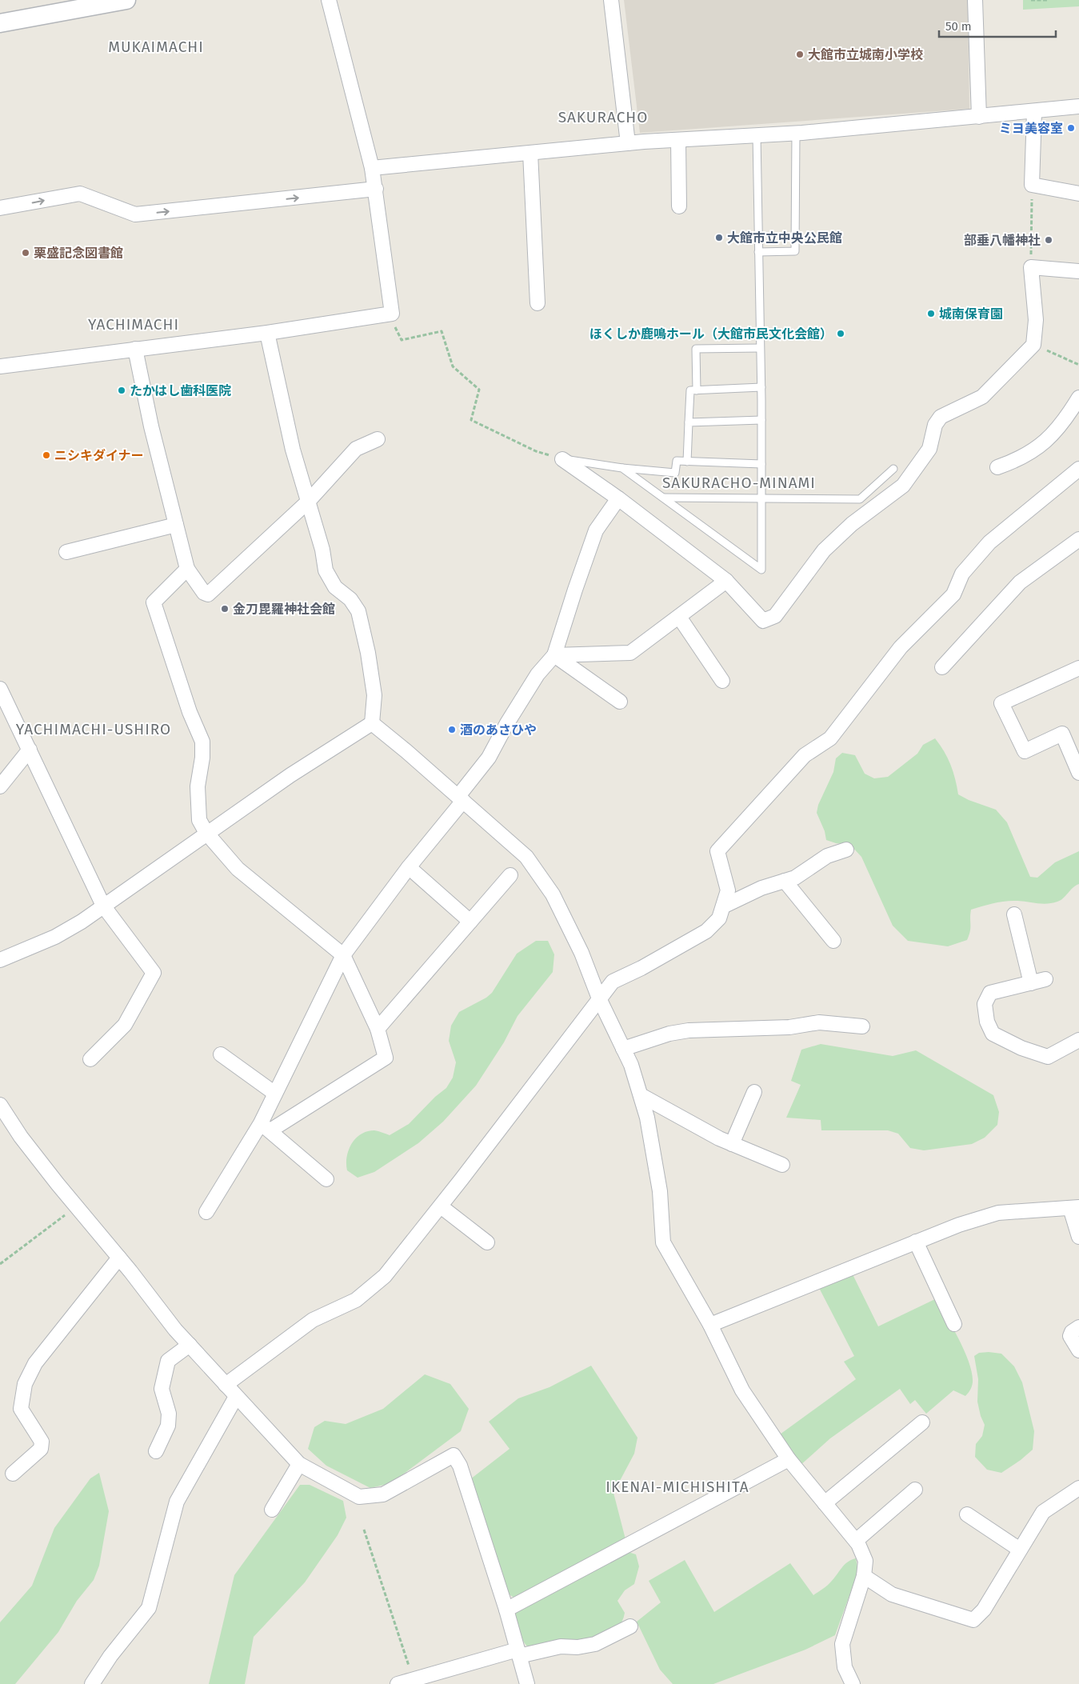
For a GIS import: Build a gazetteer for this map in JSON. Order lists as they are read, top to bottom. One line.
{"districts":["MUKAIMACHI","SAKURACHO","YACHIMACHI","SAKURACHO-MINAMI","YACHIMACHI-USHIRO","IKENAI-MICHISHITA"],"places":["大館市立城南小学校","ミヨ美容室","大館市立中央公民館","部垂八幡神社","栗盛記念図書館","城南保育園","ほくしか鹿鳴ホール（大館市民文化会館）","たかはし歯科医院","ニシキダイナー","金刀毘羅神社会館","酒のあさひや"],"scale_bar":"50 m"}
